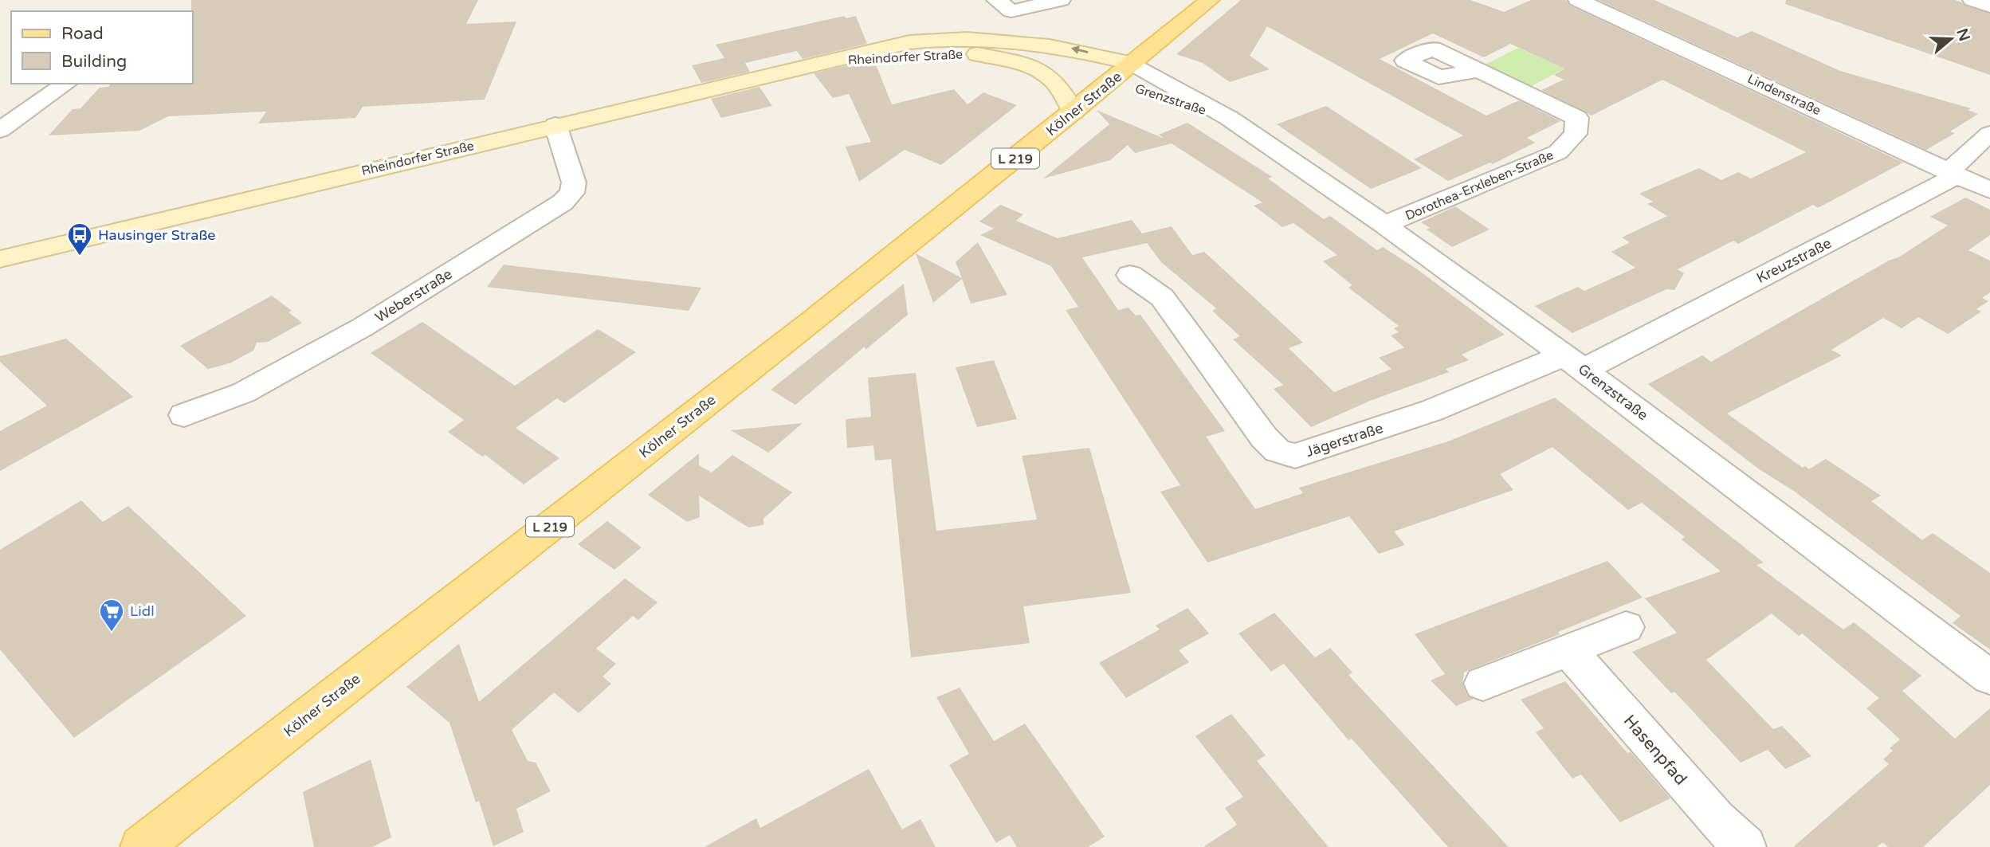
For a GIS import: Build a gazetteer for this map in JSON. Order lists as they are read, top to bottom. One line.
{"streets":{"main road":["Rheindorfer Straße","Kölner Straße","L 219"],"street":["Lindenstraße","Grenzstraße","Dorothea-Erxleben-Straße","Kreuzstraße","Weberstraße","Jägerstraße","Hasenpfad"]},"crossings":[["Rheindorfer Straße","Grenzstraße"],["Rheindorfer Straße","Kölner Straße"],["Rheindorfer Straße","Weberstraße"],["Lindenstraße","Kreuzstraße"],["Grenzstraße","Kölner Straße"],["Grenzstraße","Dorothea-Erxleben-Straße"],["Grenzstraße","Kreuzstraße"],["Grenzstraße","Jägerstraße"],["Kreuzstraße","Jägerstraße"]],"places":{"bus stop":["Hausinger Straße"],"supermarket":["Lidl"]},"legend":["Road","Building"],"north":"right"}
